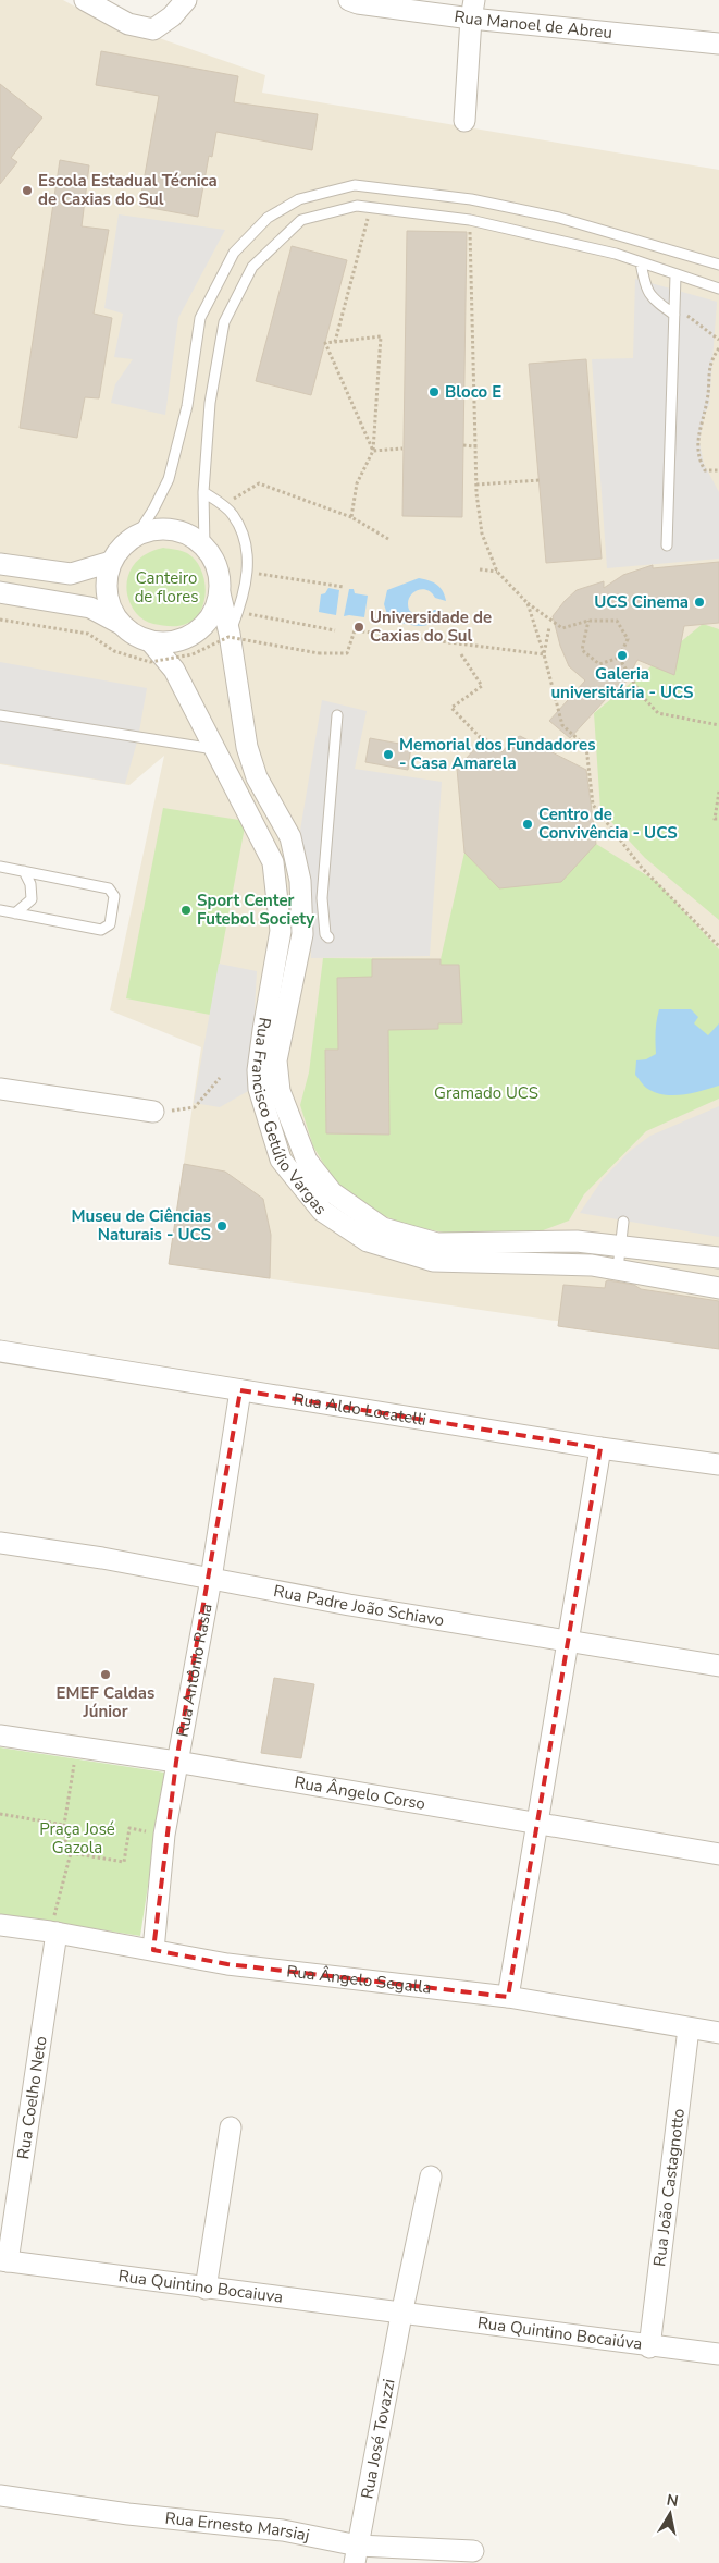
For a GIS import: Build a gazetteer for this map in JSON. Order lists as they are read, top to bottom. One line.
{"streets":{"street":["Rua Manoel de Abreu","Rua Francisco Getúlio Vargas","Rua Aldo Locatelli","Rua Padre João Schiavo","Rua Antônio Rasia","Rua Ângelo Corso","Rua Ângelo Segalla","Rua Coelho Neto","Rua João Castagnotto","Rua Quintino Bocaiuva","Rua Quintino Bocaiúva","Rua José Tovazzi","Rua Ernesto Marsiaj"]},"crossings":[["Rua Aldo Locatelli","Rua Antônio Rasia"],["Rua Padre João Schiavo","Rua Antônio Rasia"],["Rua Antônio Rasia","Rua Ângelo Corso"],["Rua Antônio Rasia","Rua Ângelo Segalla"],["Rua Ângelo Segalla","Rua Coelho Neto"],["Rua Ângelo Segalla","Rua João Castagnotto"],["Rua Coelho Neto","Rua Quintino Bocaiuva"],["Rua João Castagnotto","Rua Quintino Bocaiúva"],["Rua Quintino Bocaiuva","Rua Quintino Bocaiúva"],["Rua Quintino Bocaiuva","Rua José Tovazzi"],["Rua Quintino Bocaiúva","Rua José Tovazzi"],["Rua José Tovazzi","Rua Ernesto Marsiaj"]],"parks":["Canteiro de flores","Gramado UCS","Praça José Gazola"],"places":["Escola Estadual Técnica de Caxias do Sul","Bloco E","UCS Cinema","Universidade de Caxias do Sul","Galeria universitária - UCS","Memorial dos Fundadores - Casa Amarela","Centro de Convivência - UCS","Sport Center Futebol Society","Museu de Ciências Naturais - UCS","EMEF Caldas Júnior"],"north":"top"}
